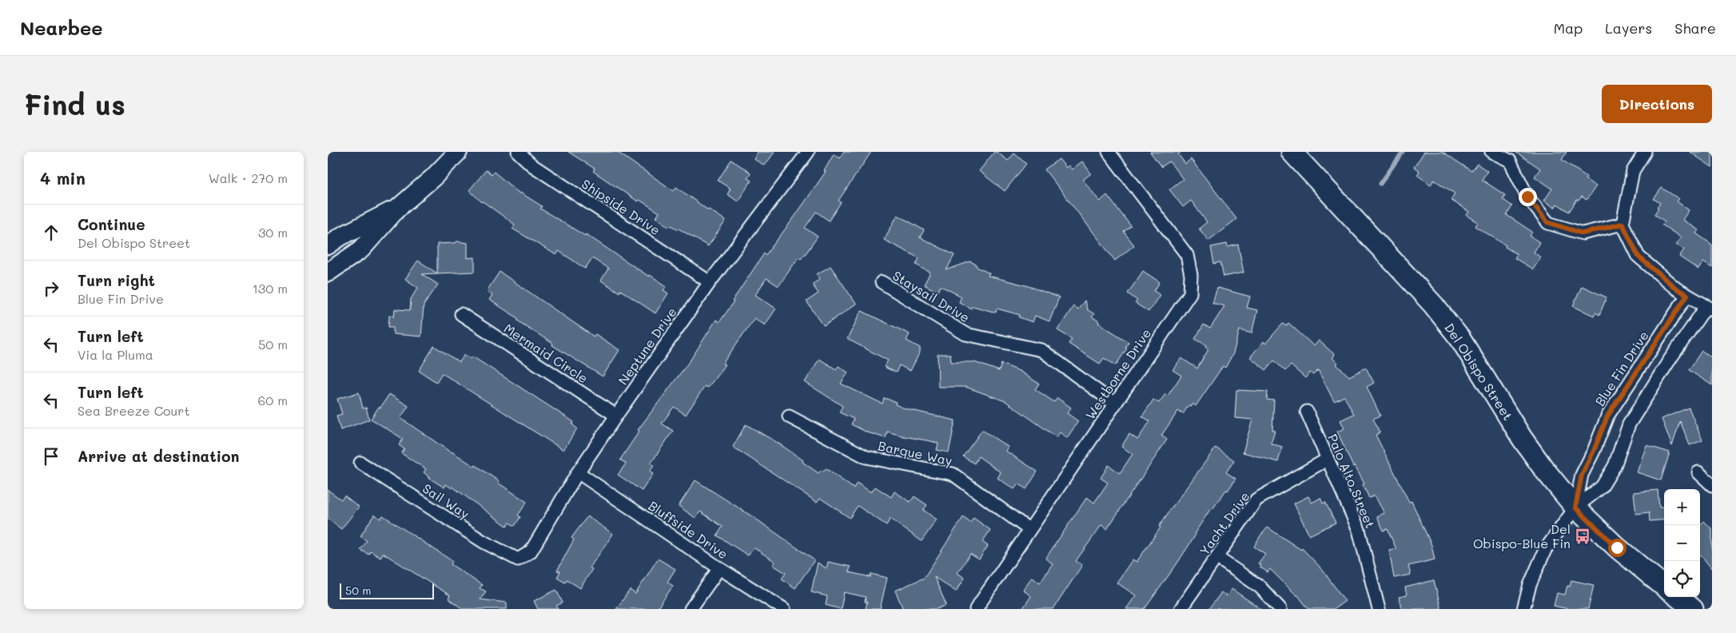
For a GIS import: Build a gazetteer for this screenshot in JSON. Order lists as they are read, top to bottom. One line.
{"streets":{"main road":["Del Obispo Street"],"street":["Shipside Drive","Staysail Drive","Neptune Drive","Mermaid Circle","Blue Fin Drive","Westborne Drive","Barque Way","Palo Alto Street","Sail Way","Yacht Drive","Bluffside Drive"]},"crossings":[["Shipside Drive","Neptune Drive"],["Staysail Drive","Westborne Drive"],["Neptune Drive","Mermaid Circle"],["Neptune Drive","Sail Way"],["Neptune Drive","Bluffside Drive"],["Blue Fin Drive","Del Obispo Street"],["Westborne Drive","Barque Way"],["Palo Alto Street","Yacht Drive"]],"places":{"bus stop":["Del Obispo-Blue Fin"]},"scale_bar":"50 m","page":{"header":"Nearbee","nav":["Map","Layers","Share"],"buttons":"Directions","title":"Find us","heading":["4 min","Walk · 270 m"],"list":[["Continue","Del Obispo Street","30 m"],["Turn right","Blue Fin Drive","130 m"],["Turn left","Via la Pluma","50 m"],["Turn left","Sea Breeze Court","60 m"],"Arrive at destination"],"map_buttons":["+","−"],"scale":"50 m"}}
